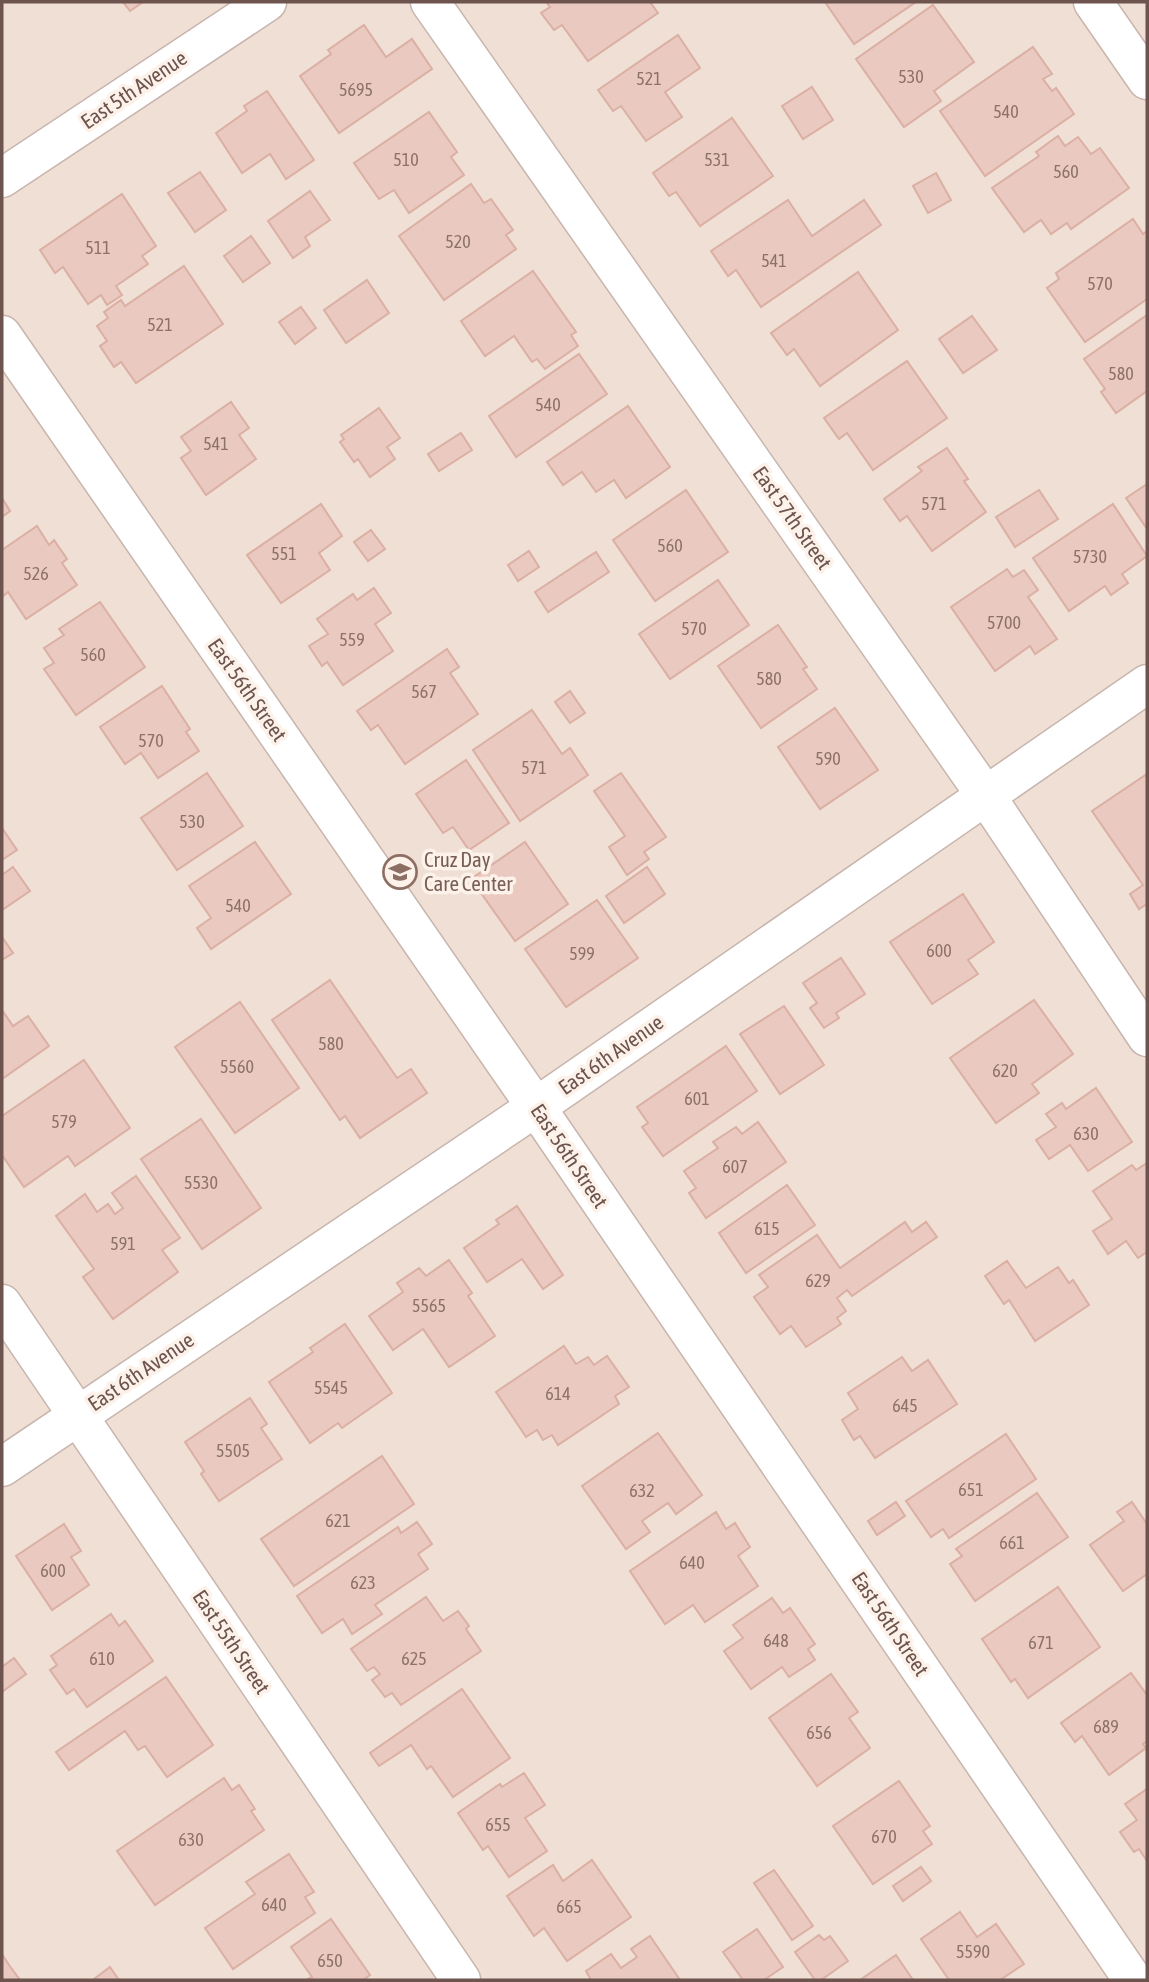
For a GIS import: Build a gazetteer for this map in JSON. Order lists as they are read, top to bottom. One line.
{"streets":{"street":["East 5th Avenue","East 57th Street","East 56th Street","East 6th Avenue","East 55th Street"]},"crossings":[["East 57th Street","East 6th Avenue"],["East 56th Street","East 6th Avenue"],["East 6th Avenue","East 55th Street"]],"places":{"school or university":["Cruz Day Care Center"]},"house_numbers":["530","521","5695","540","510","531","560","520","511","541","570","521","580","540","541","571","560","551","5730","526","5700","570","559","560","580","567","570","590","571","530","540","600","599","580","5560","620","601","579","630","607","5530","615","591","629","5565","5545","614","645","5505","651","632","621","661","640","600","623","648","671","610","625","689","656","655","670","630","640","665","5590","650"]}
